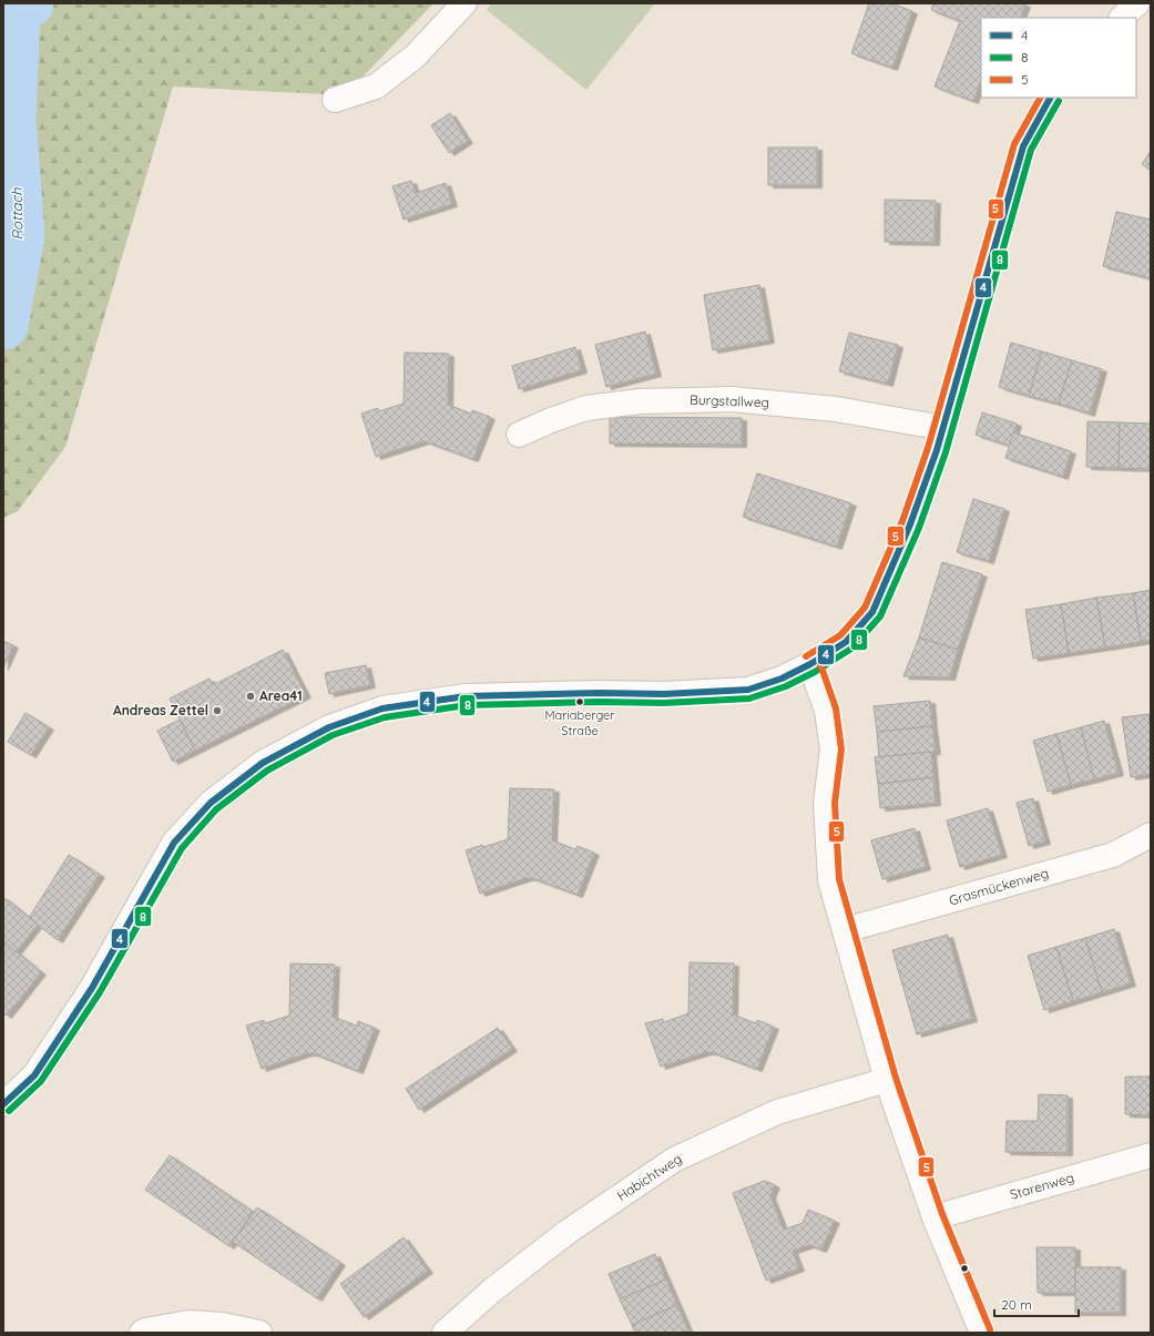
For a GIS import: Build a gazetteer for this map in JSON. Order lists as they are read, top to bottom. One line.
{"streets":{"street":["Burgstallweg","Grasmückenweg","Habichtweg","Starenweg"]},"water":["Rottach"],"places":["Area41","Mariaberger Straße","Andreas Zettel"],"lines":["transit line 4","transit line 5","transit line 8"],"legend":["4","8","5"],"scale_bar":"20 m"}
